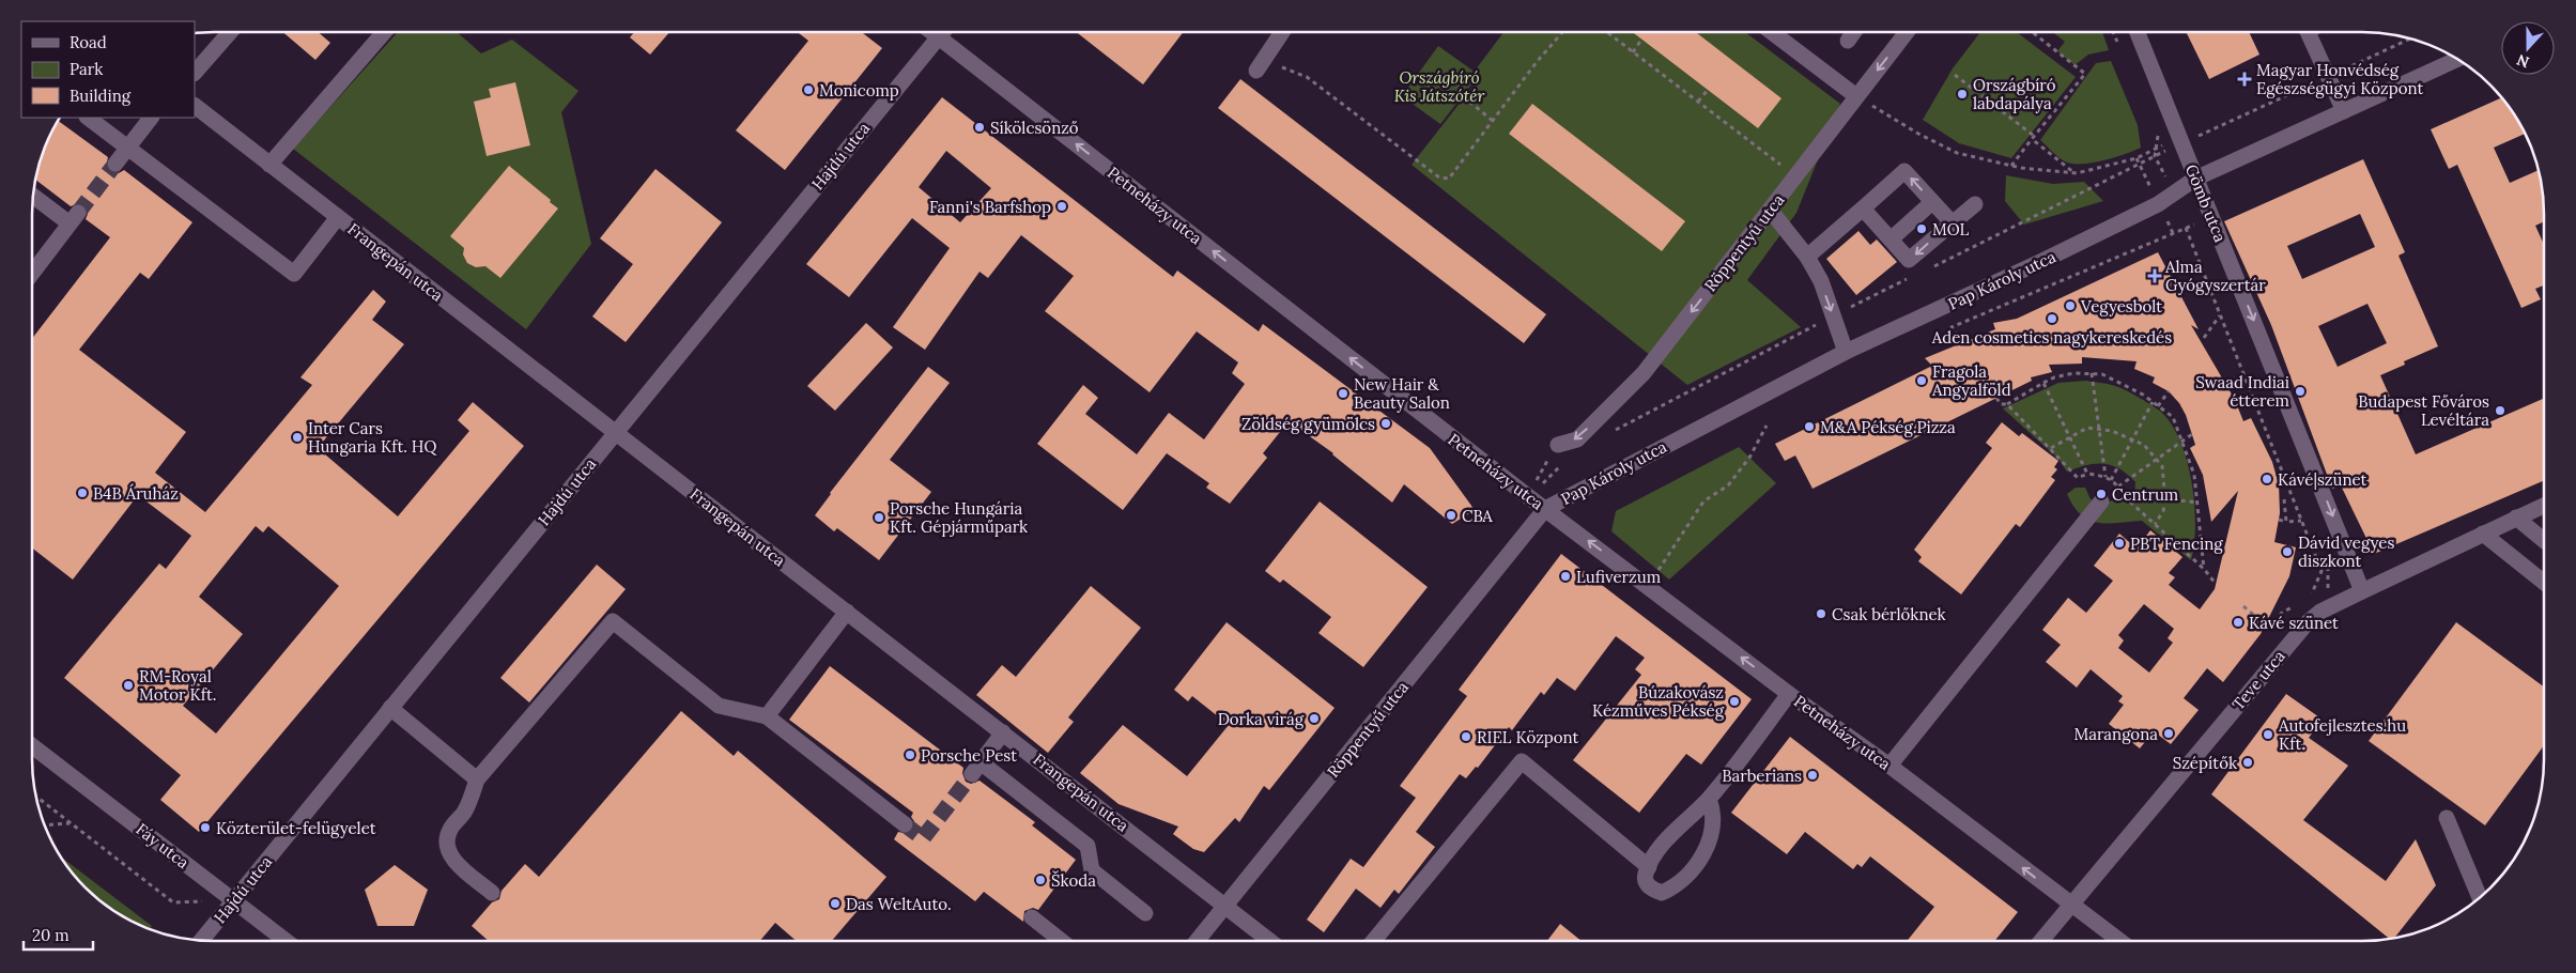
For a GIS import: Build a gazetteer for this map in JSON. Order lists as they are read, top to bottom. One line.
{"streets":{"street":["Hajdú utca","Gömb utca","Petneházy utca","Röppentyű utca","Frangepán utca","Pap Károly utca","Teve utca","Fáy utca"]},"crossings":[["Hajdú utca","Petneházy utca"],["Hajdú utca","Frangepán utca"],["Hajdú utca","Fáy utca"],["Gömb utca","Pap Károly utca"],["Gömb utca","Teve utca"],["Petneházy utca","Röppentyű utca"],["Petneházy utca","Pap Károly utca"],["Petneházy utca","Teve utca"],["Röppentyű utca","Frangepán utca"],["Röppentyű utca","Pap Károly utca"]],"one_way":["Gömb utca","Petneházy utca","Röppentyű utca"],"parks":["Országbíró Kis Játszótér"],"places":{"health":["Magyar Honvédség Egészségügyi Központ","Alma Gyógyszertár"],"other":["Monicomp","Országbíró labdapálya","Síkölcsönző","Fanni's Barfshop","MOL","Vegyesbolt","Aden cosmetics nagykereskedés","Fragola Angyalföld","Swaad Indiai étterem","New Hair & Beauty Salon","Budapest Főváros Levéltára","Zöldség gyümölcs","M&A Pékség.Pizza","Inter Cars Hungaria Kft. HQ","Kávé|szünet","B4B Áruház","Centrum","CBA","Porsche Hungária Kft. Gépjárműpark","PBT Fencing","Dávid vegyes diszkont","Lufiverzum","Csak bérlőknek","Kávé szünet","RM-Royal Motor Kft.","Búzakovász Kézműves Pékség","Dorka virág","Marangona","Autofejlesztes.hu Kft.","RIEL Központ","Porsche Pest","Szépítők","Barberians","Közterület-felügyelet","Škoda","Das WeltAuto."]},"legend":["Road","Park","Building"],"scale_bar":"20 m","north":"bottom"}
